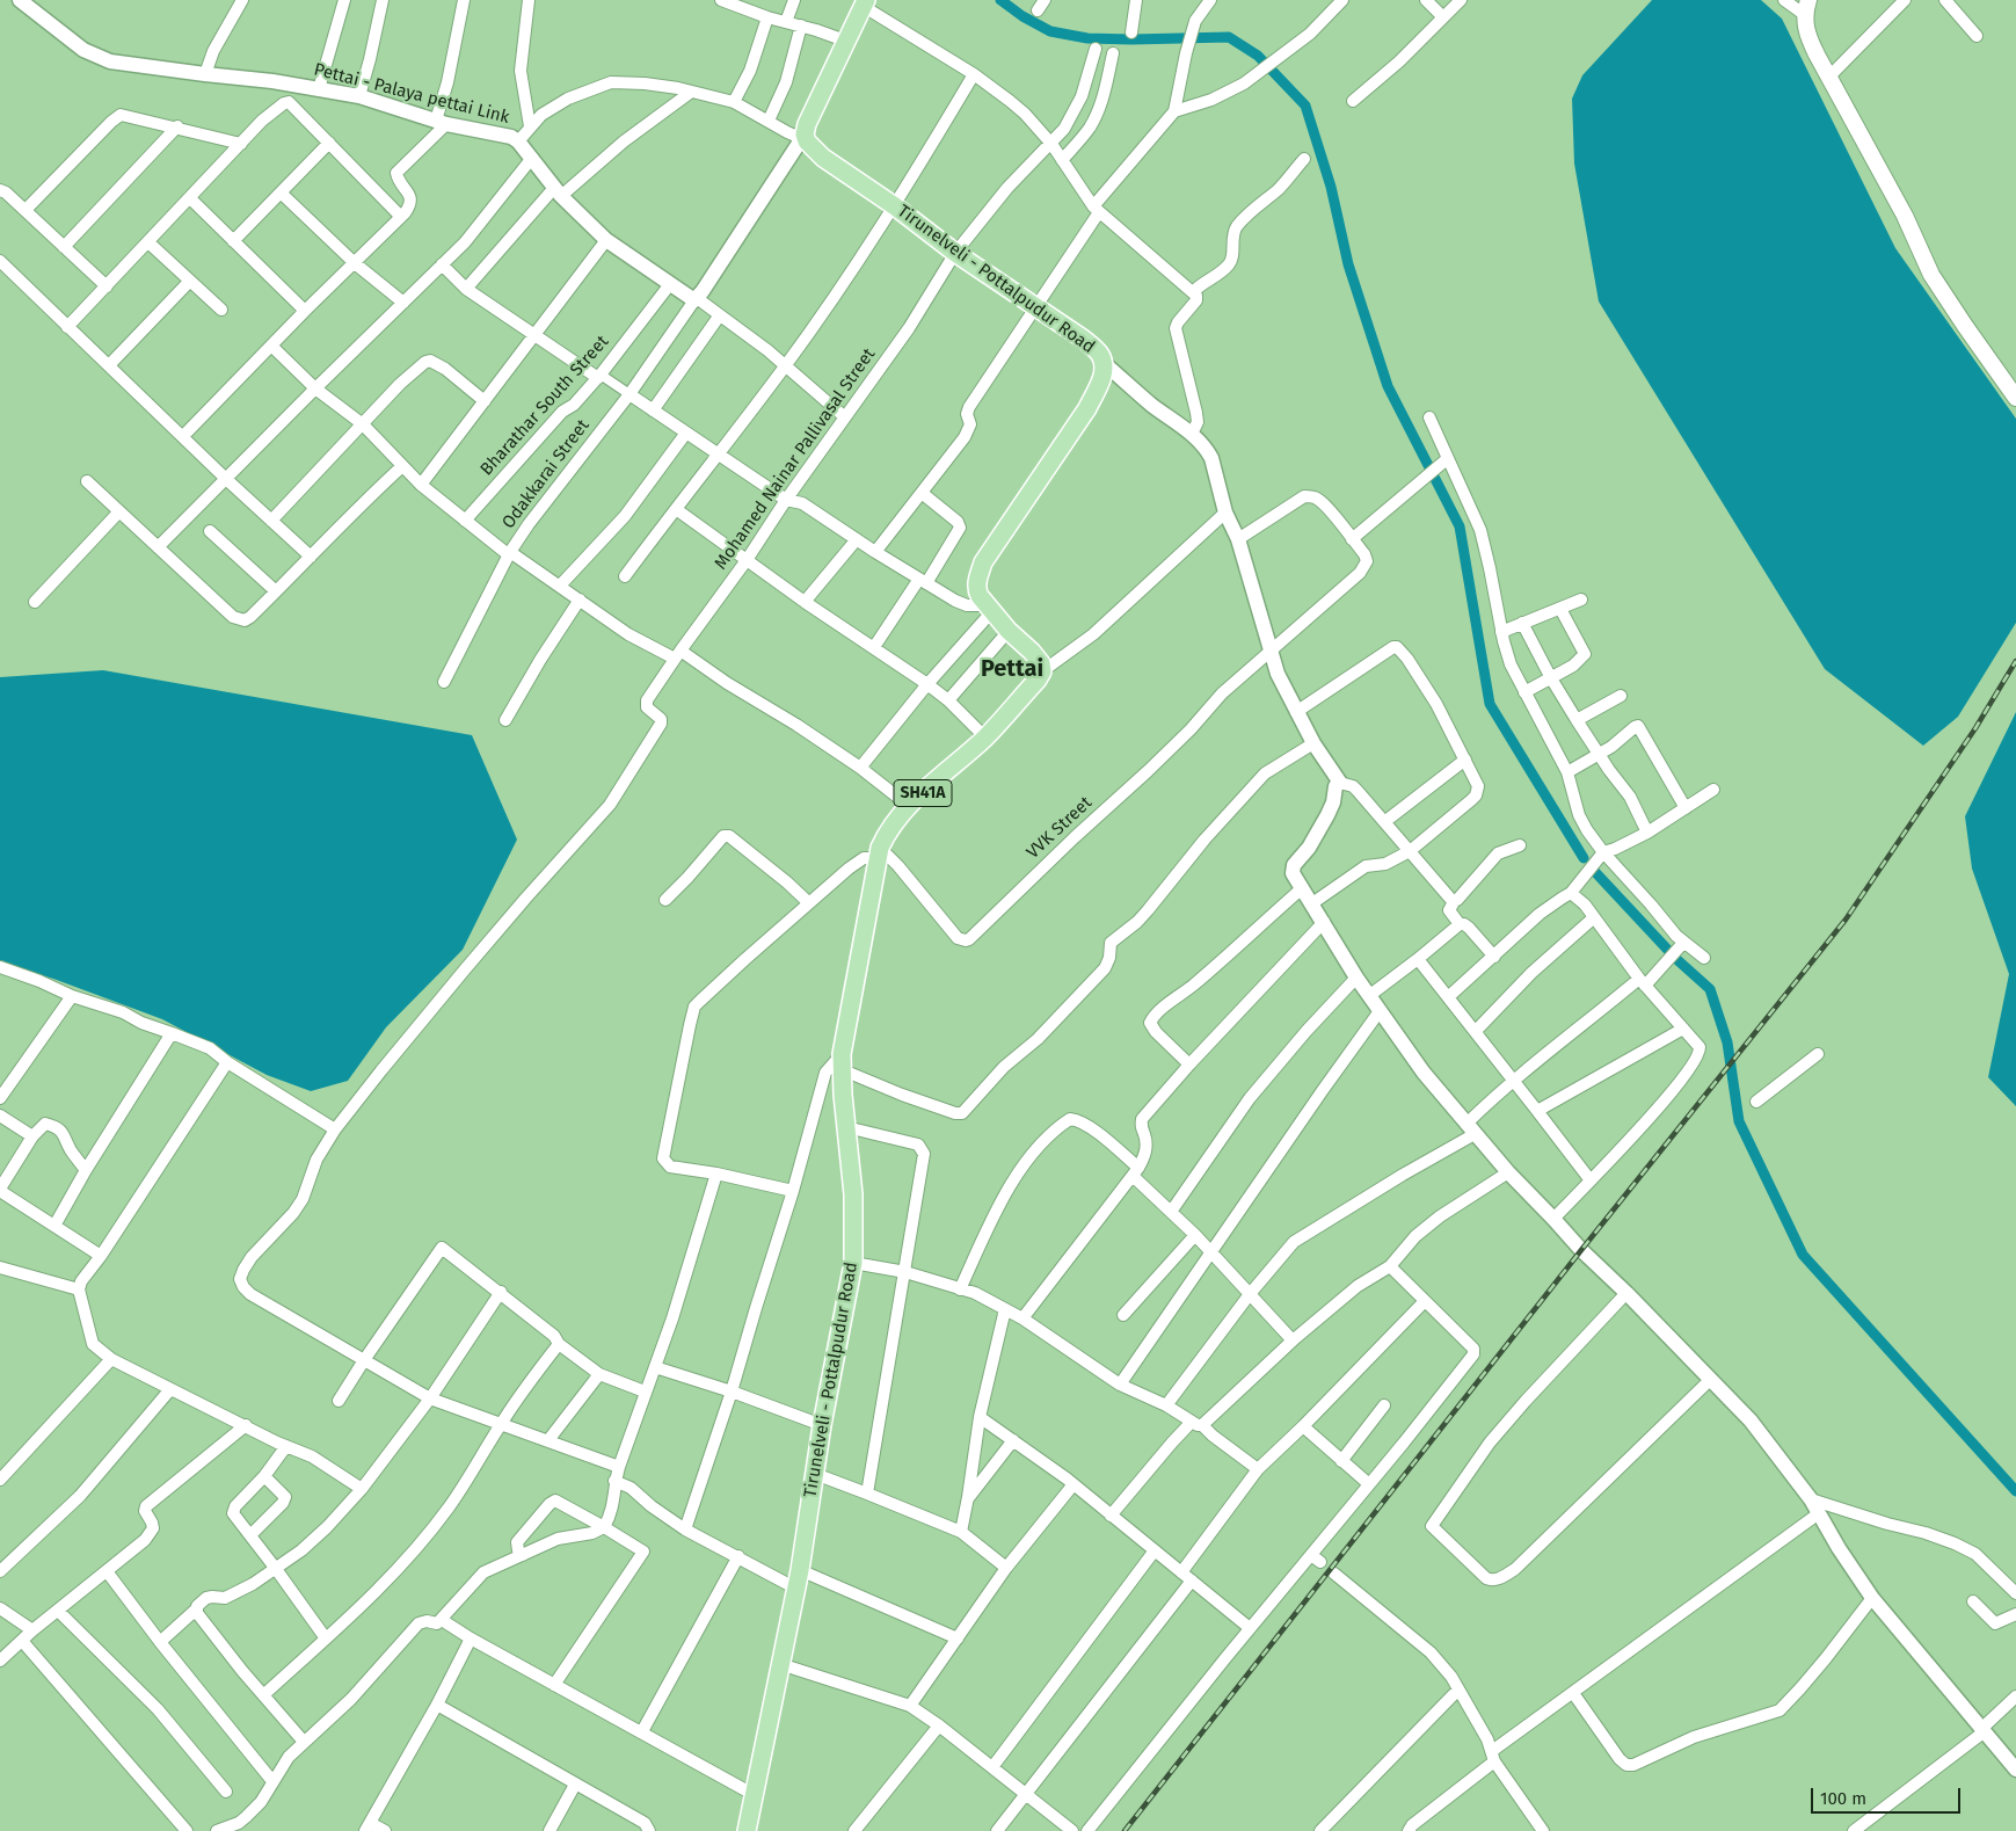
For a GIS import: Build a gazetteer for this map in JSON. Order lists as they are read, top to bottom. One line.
{"streets":{"main road":["Tirunelveli - Pottalpudur Road","SH41A"],"street":["Pettai - Palaya pettai Link","Bharathar South Street","Mohamed Nainar Pallivasal Street","Odakkarai Street","VVK Street"]},"crossings":[["Pettai - Palaya pettai Link","Bharathar South Street"],["Pettai - Palaya pettai Link","Odakkarai Street"],["Tirunelveli - Pottalpudur Road","Mohamed Nainar Pallivasal Street"],["Tirunelveli - Pottalpudur Road","VVK Street"]],"districts":["Pettai"],"scale_bar":"100 m"}
